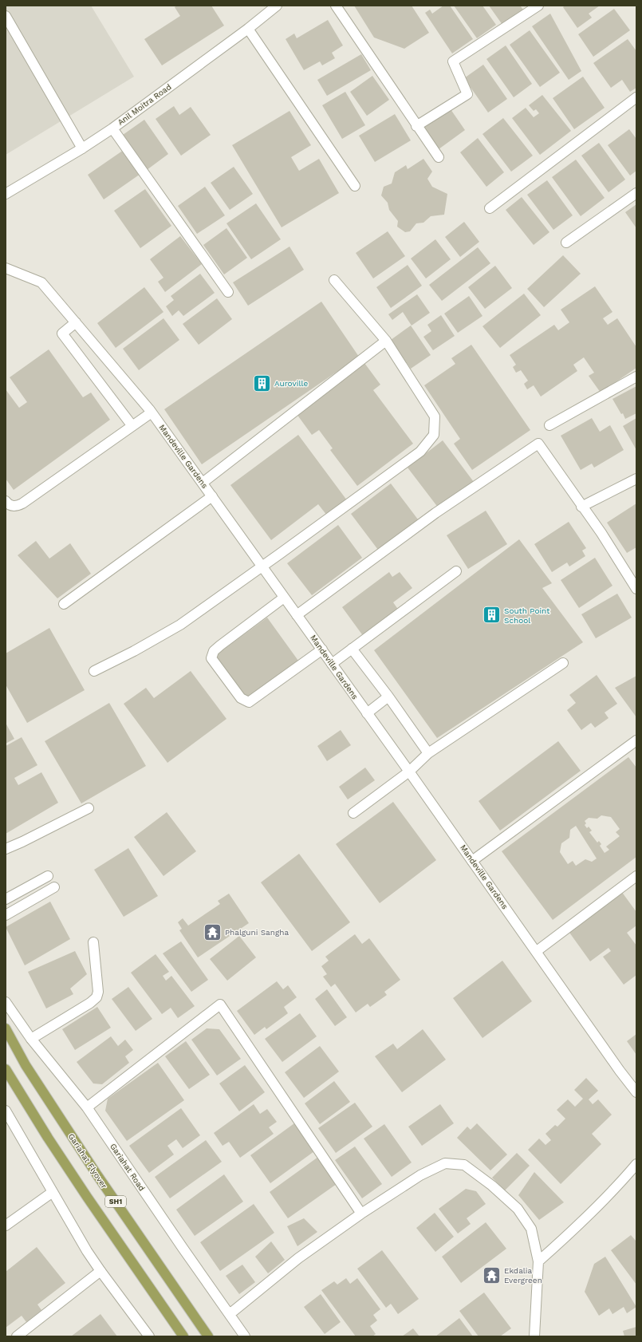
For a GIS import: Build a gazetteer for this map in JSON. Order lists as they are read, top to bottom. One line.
{"streets":{"main road":["Gariahat Flyover","SH1"],"street":["Anil Moitra Road","Mandeville Gardens","Gariahat Road"]},"places":{"building":["Auroville","South Point School"],"temple":["Phalguni Sangha","Ekdalia Evergreen"]}}
